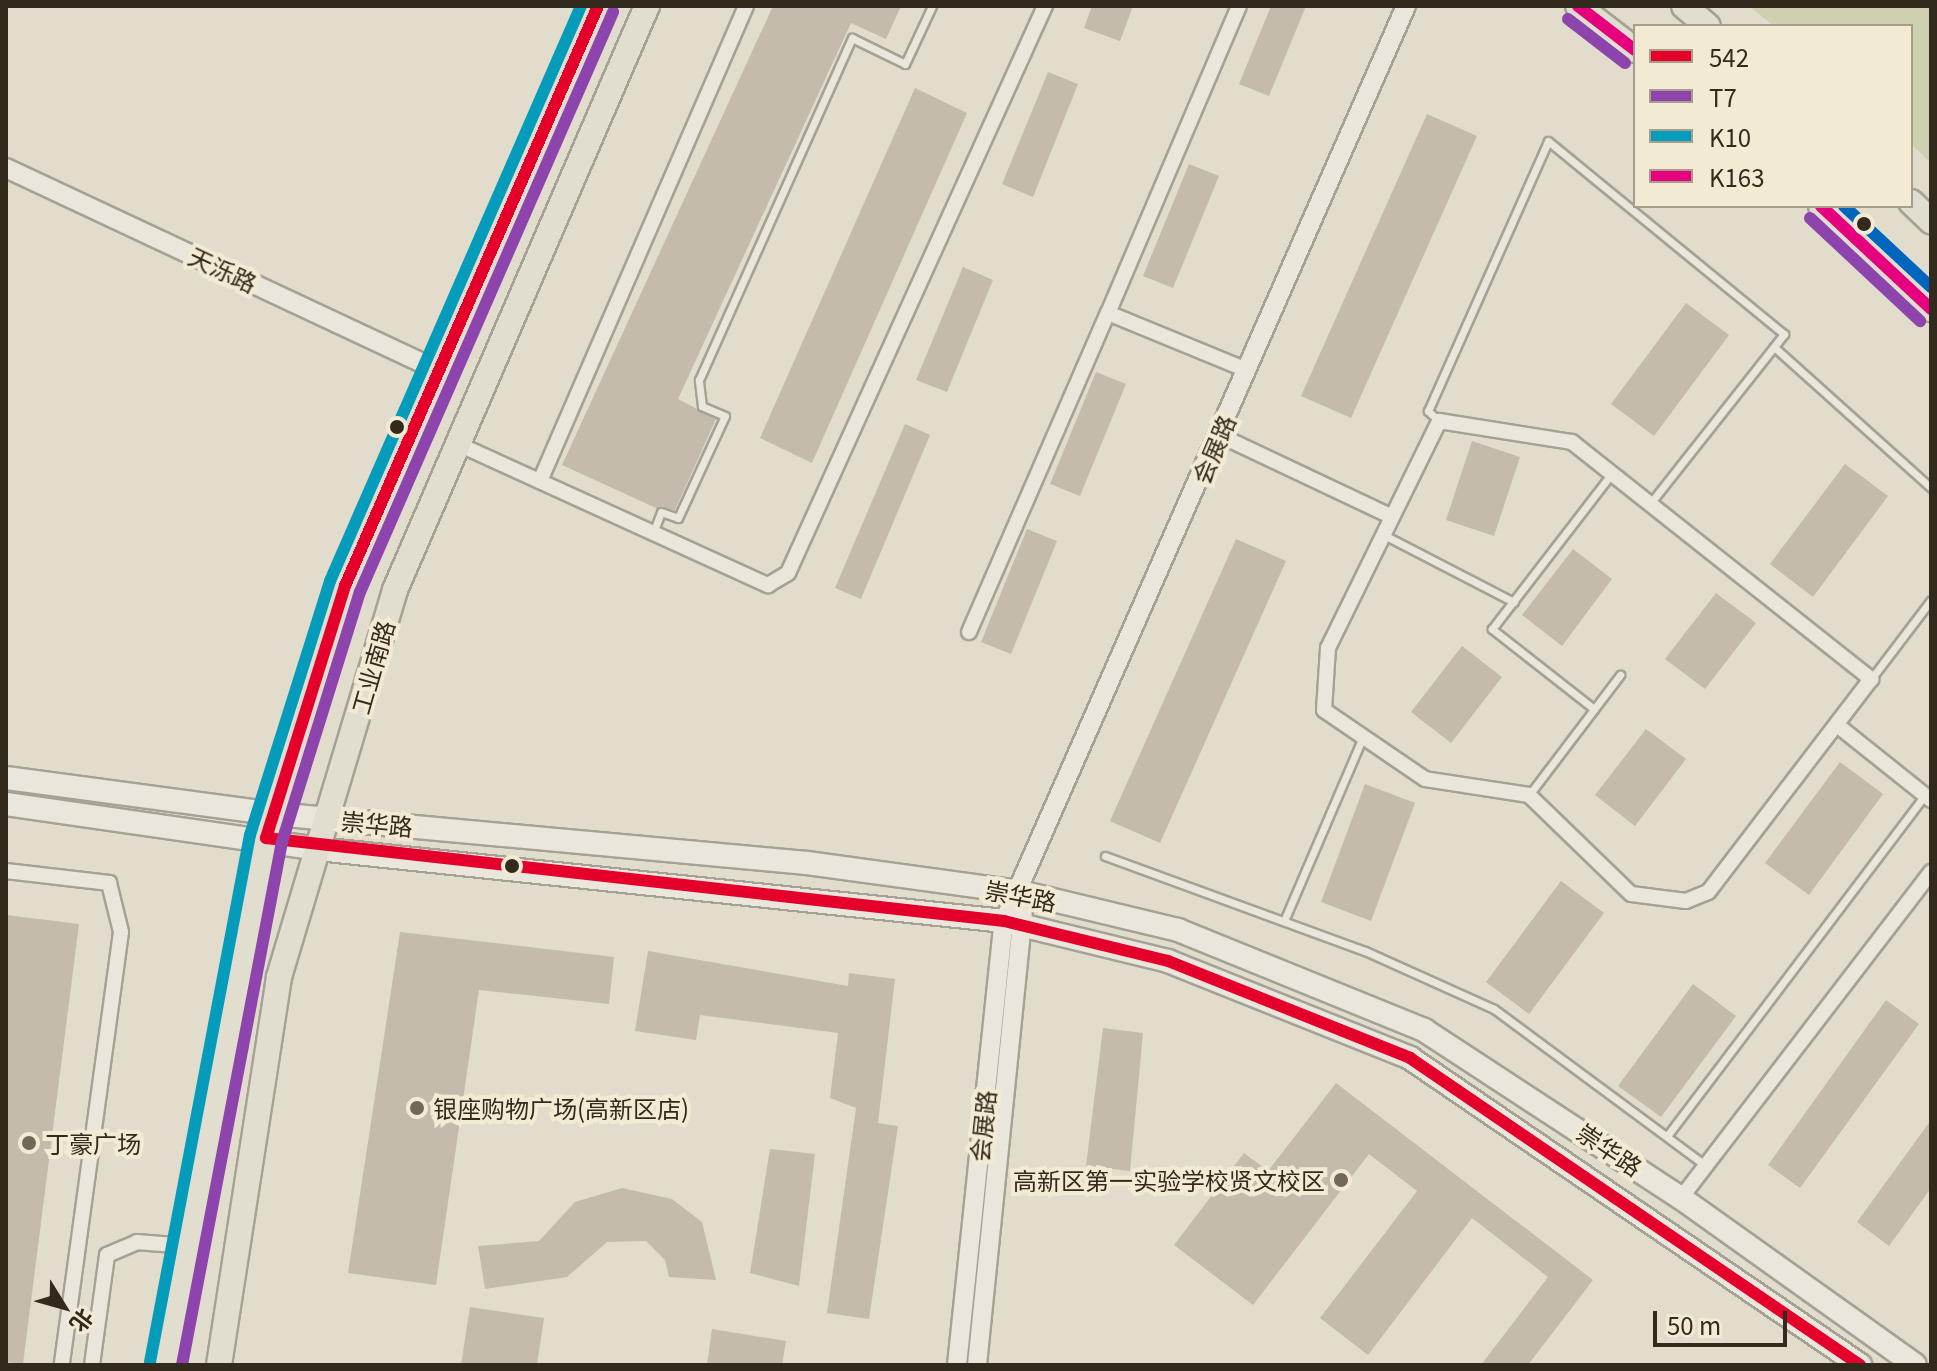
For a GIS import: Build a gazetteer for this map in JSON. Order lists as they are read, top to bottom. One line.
{"streets":{"main road":["工业南路","崇华路"],"street":["天泺路","会展路"]},"crossings":[["天泺路","工业南路"],["会展路","崇华路"],["工业南路","崇华路"]],"places":["银座购物广场(高新区店)","丁豪广场","高新区第一实验学校贤文校区"],"lines":["transit line 542","transit line K10","transit line K163","transit line T7"],"legend":["542","T7","K10","K163"],"scale_bar":"50 m","north":"bottom right"}
